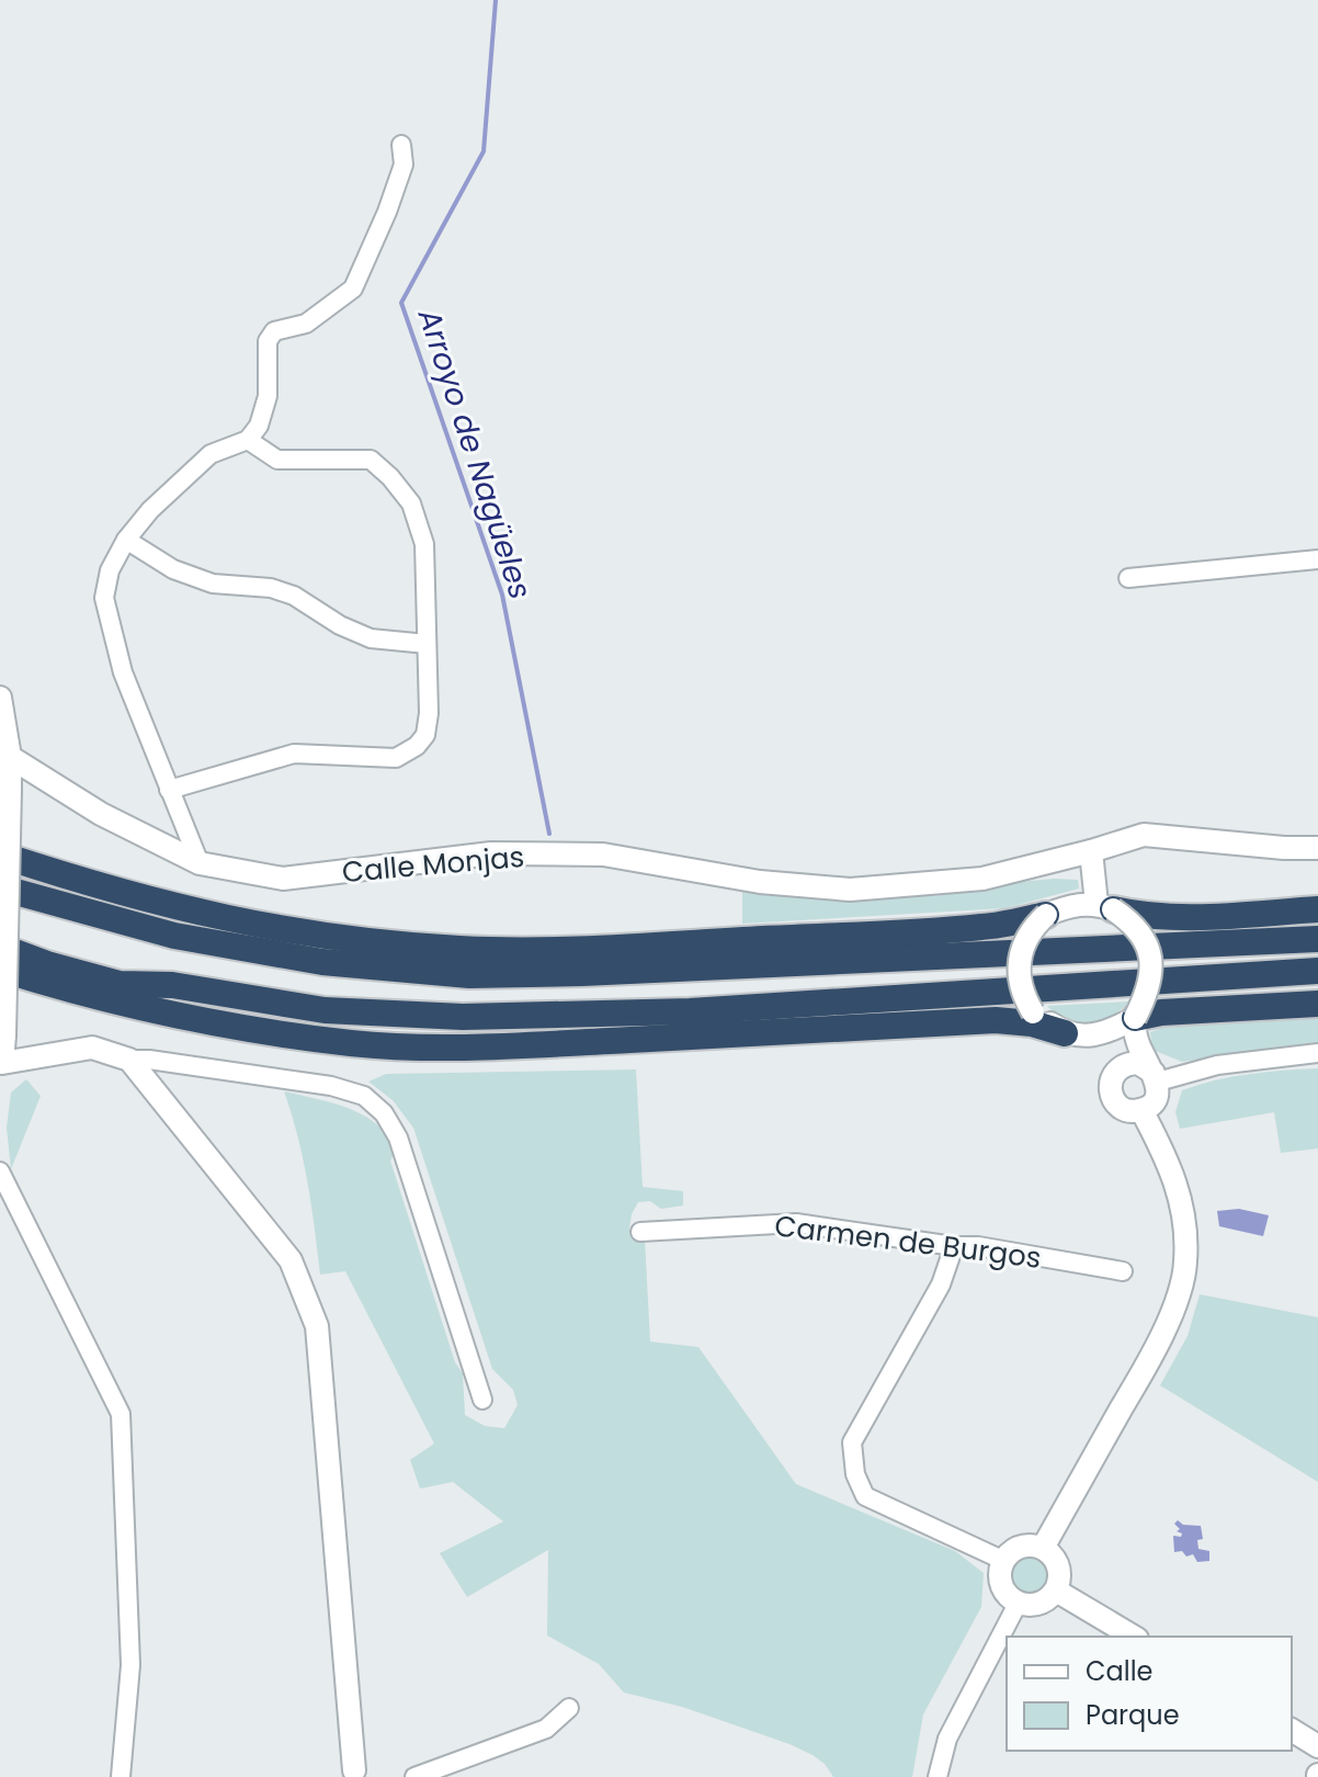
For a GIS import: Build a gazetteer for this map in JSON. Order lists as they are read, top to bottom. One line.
{"streets":{"street":["Calle Monjas","Carmen de Burgos"]},"water":["Arroyo de Nagüeles"],"legend":["Calle","Parque"]}
